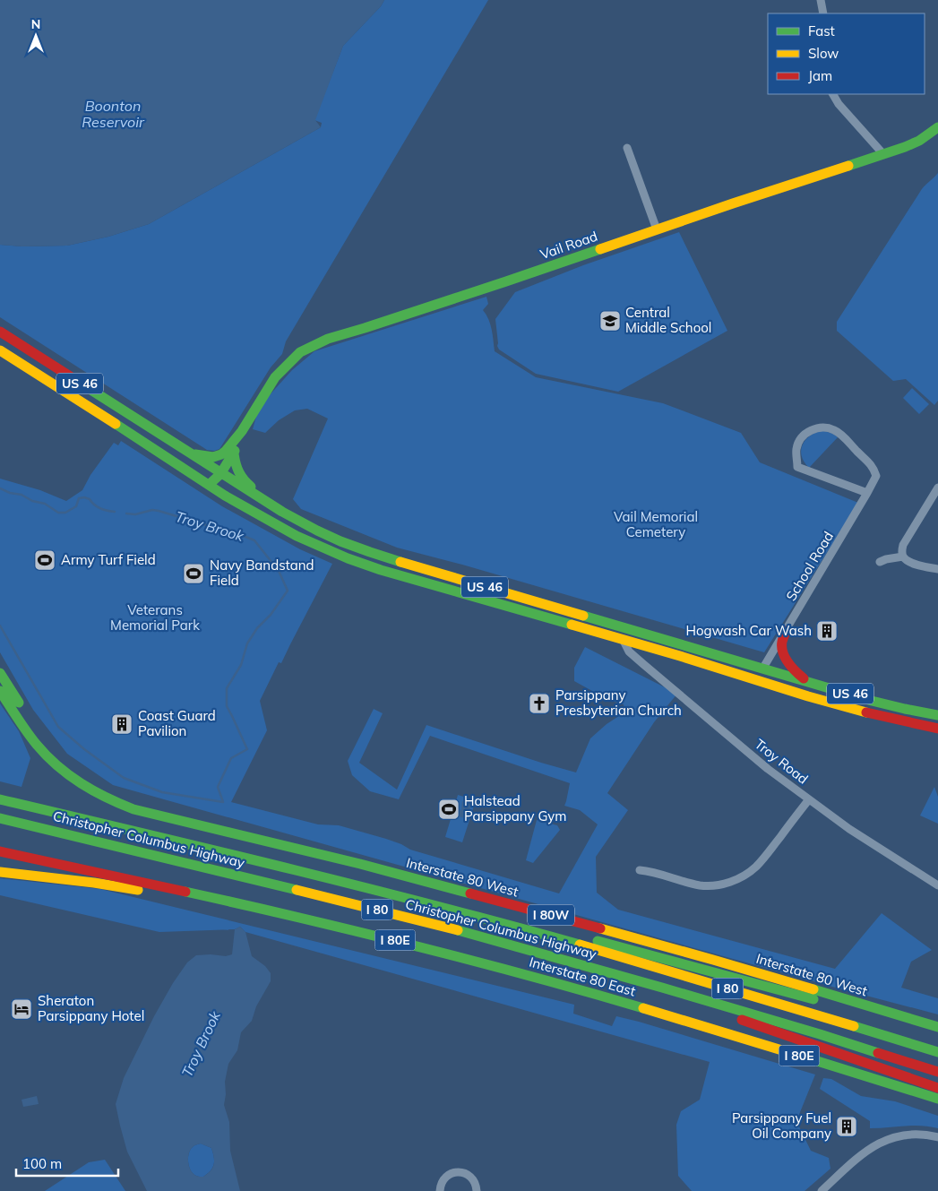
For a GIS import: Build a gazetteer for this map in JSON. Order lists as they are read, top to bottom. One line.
{"streets":{"main road":["Vail Road","US 46","Christopher Columbus Highway","Interstate 80 West","I 80","I 80W","I 80E","Interstate 80 East"],"street":["School Road","Troy Road"]},"crossings":[["Vail Road","US 46"],["US 46","School Road"],["US 46","Troy Road"]],"water":["Boonton Reservoir","Troy Brook"],"parks":["Vail Memorial Cemetery","Veterans Memorial Park"],"places":{"school or university":["Central Middle School"],"sports":["Army Turf Field","Navy Bandstand Field","Halstead Parsippany Gym"],"building":["Hogwash Car Wash","Coast Guard Pavilion","Parsippany Fuel Oil Company"],"church":["Parsippany Presbyterian Church"],"hotel":["Sheraton Parsippany Hotel"]},"legend":["Fast","Slow","Jam"],"scale_bar":"100 m","north":"top"}
